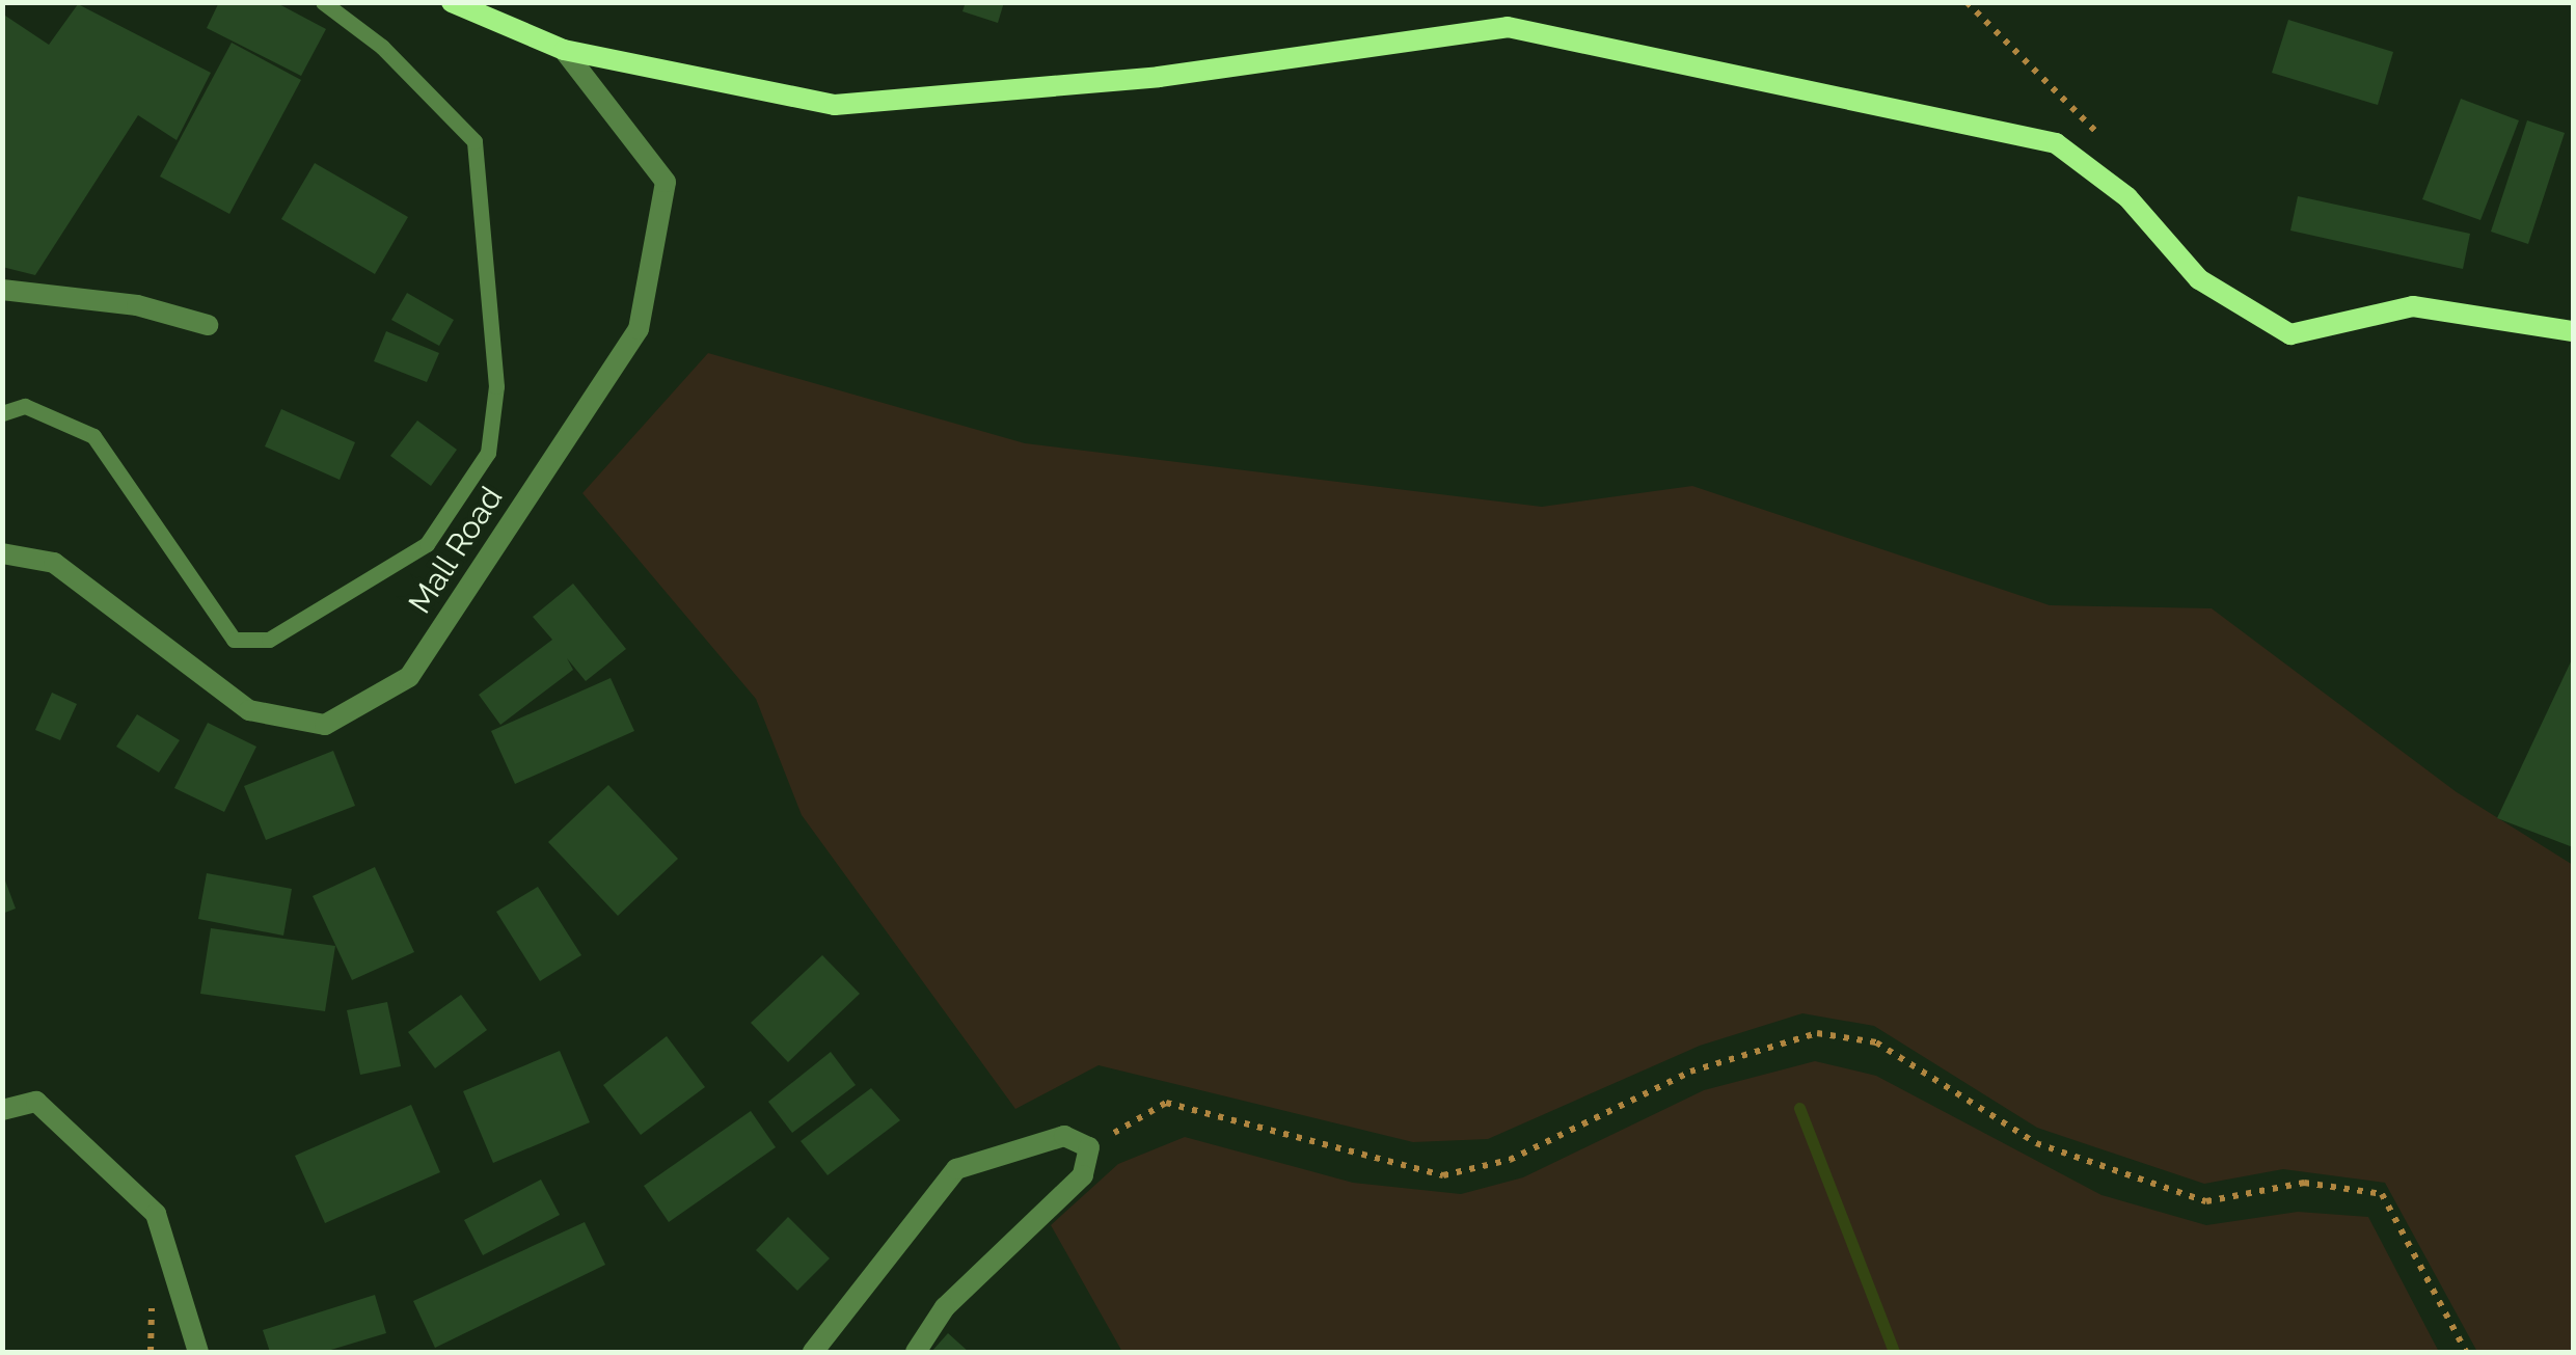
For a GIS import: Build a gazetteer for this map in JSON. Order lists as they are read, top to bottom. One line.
{"streets":{"street":["Mall Road"]}}
